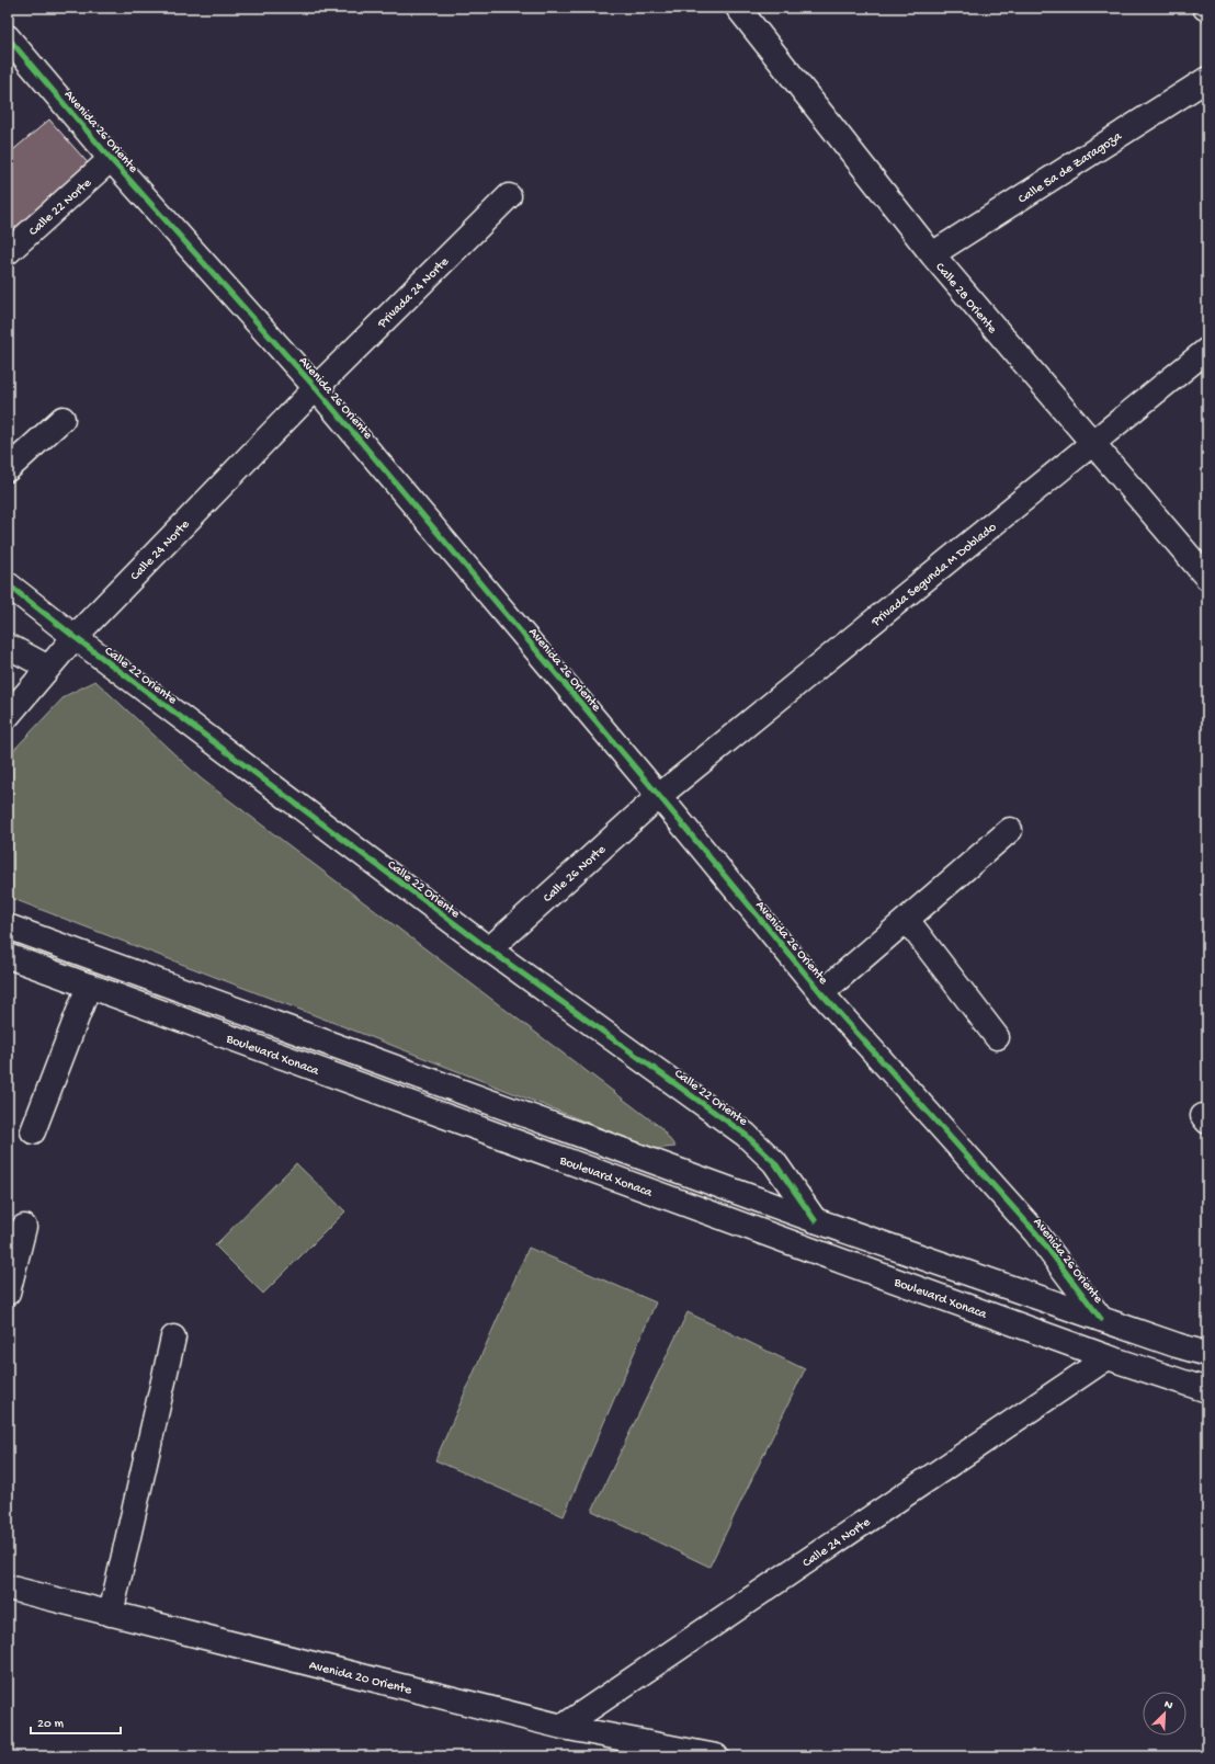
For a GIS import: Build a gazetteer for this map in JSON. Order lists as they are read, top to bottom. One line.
{"streets":{"street":["Avenida 26 Oriente","Calle 5a de Zaragoza","Calle 22 Norte","Privada 24 Norte","Calle 28 Oriente","Calle 24 Norte","Privada Segunda M Doblado","Calle 22 Oriente","Calle 26 Norte","Boulevard Xonaca","Avenida 20 Oriente"]},"crossings":[["Avenida 26 Oriente","Calle 22 Norte"],["Avenida 26 Oriente","Privada 24 Norte"],["Avenida 26 Oriente","Calle 24 Norte"],["Avenida 26 Oriente","Privada Segunda M Doblado"],["Avenida 26 Oriente","Calle 26 Norte"],["Calle 5a de Zaragoza","Calle 28 Oriente"],["Privada 24 Norte","Calle 24 Norte"],["Calle 28 Oriente","Privada Segunda M Doblado"],["Calle 24 Norte","Calle 22 Oriente"],["Calle 24 Norte","Boulevard Xonaca"],["Calle 24 Norte","Avenida 20 Oriente"],["Privada Segunda M Doblado","Calle 26 Norte"],["Calle 22 Oriente","Calle 26 Norte"]],"scale_bar":"20 m","north":"top right"}
